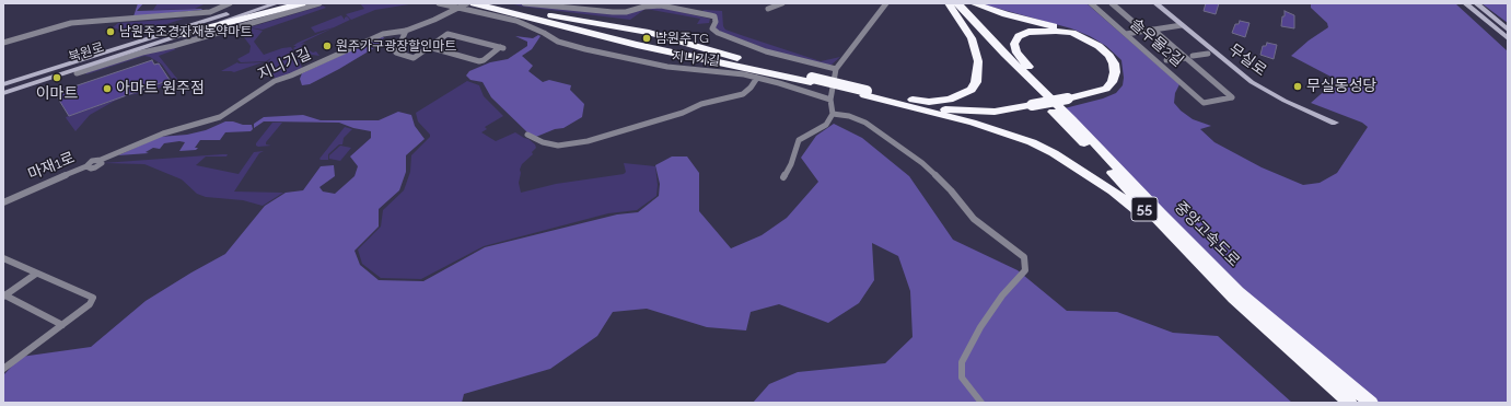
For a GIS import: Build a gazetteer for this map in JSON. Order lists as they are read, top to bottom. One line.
{"streets":{"highway":["55","중앙고속도로"],"street":["솔우물2길","북원로","지니기길","무실로","마재1로"]},"crossings":[["지니기길","마재1로"]],"places":["남원주조경자재농약마트","남원주TG","원주가구광장할인마트","이마트","무실동성당","아마트 원주점"]}
